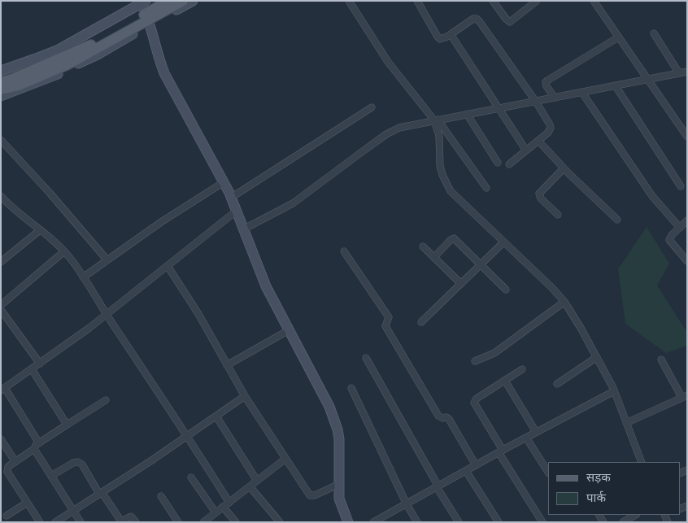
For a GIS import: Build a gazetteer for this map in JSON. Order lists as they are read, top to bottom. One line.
{"legend":["सड़क","पार्क"]}
